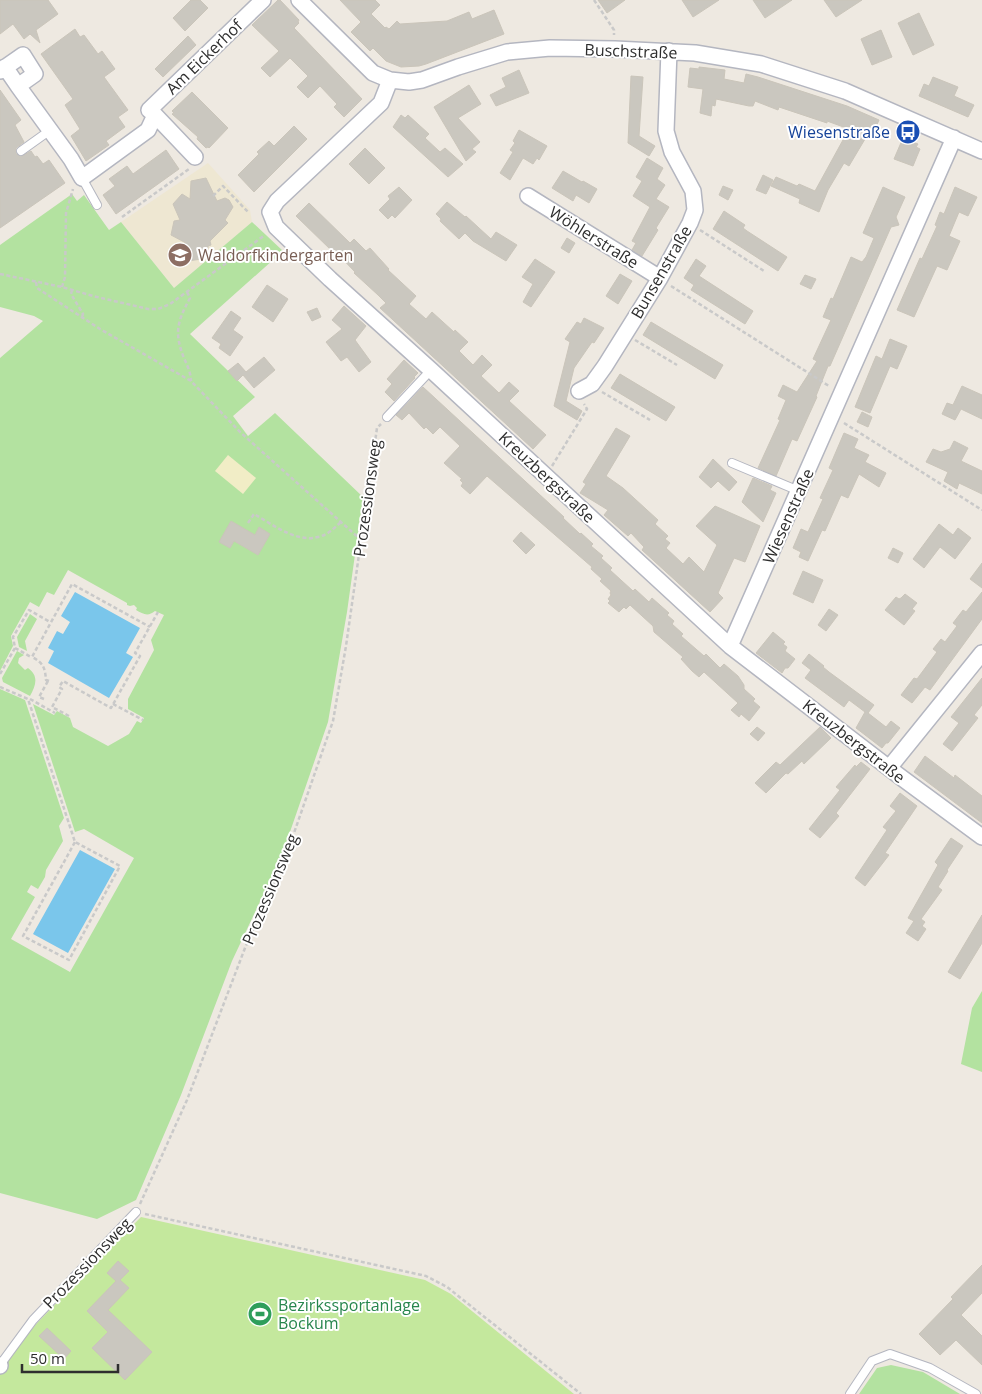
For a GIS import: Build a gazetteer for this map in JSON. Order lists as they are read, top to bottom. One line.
{"streets":{"street":["Buschstraße","Am Eickerhof","Wöhlerstraße","Bunsenstraße","Kreuzbergstraße","Wiesenstraße"],"lane":["Prozessionsweg"]},"crossings":[["Buschstraße","Bunsenstraße"],["Buschstraße","Wiesenstraße"],["Wöhlerstraße","Bunsenstraße"],["Kreuzbergstraße","Prozessionsweg"],["Kreuzbergstraße","Wiesenstraße"]],"places":{"bus stop":["Wiesenstraße"],"school or university":["Waldorfkindergarten"],"sports":["Bezirkssportanlage Bockum"]},"scale_bar":"50 m"}
